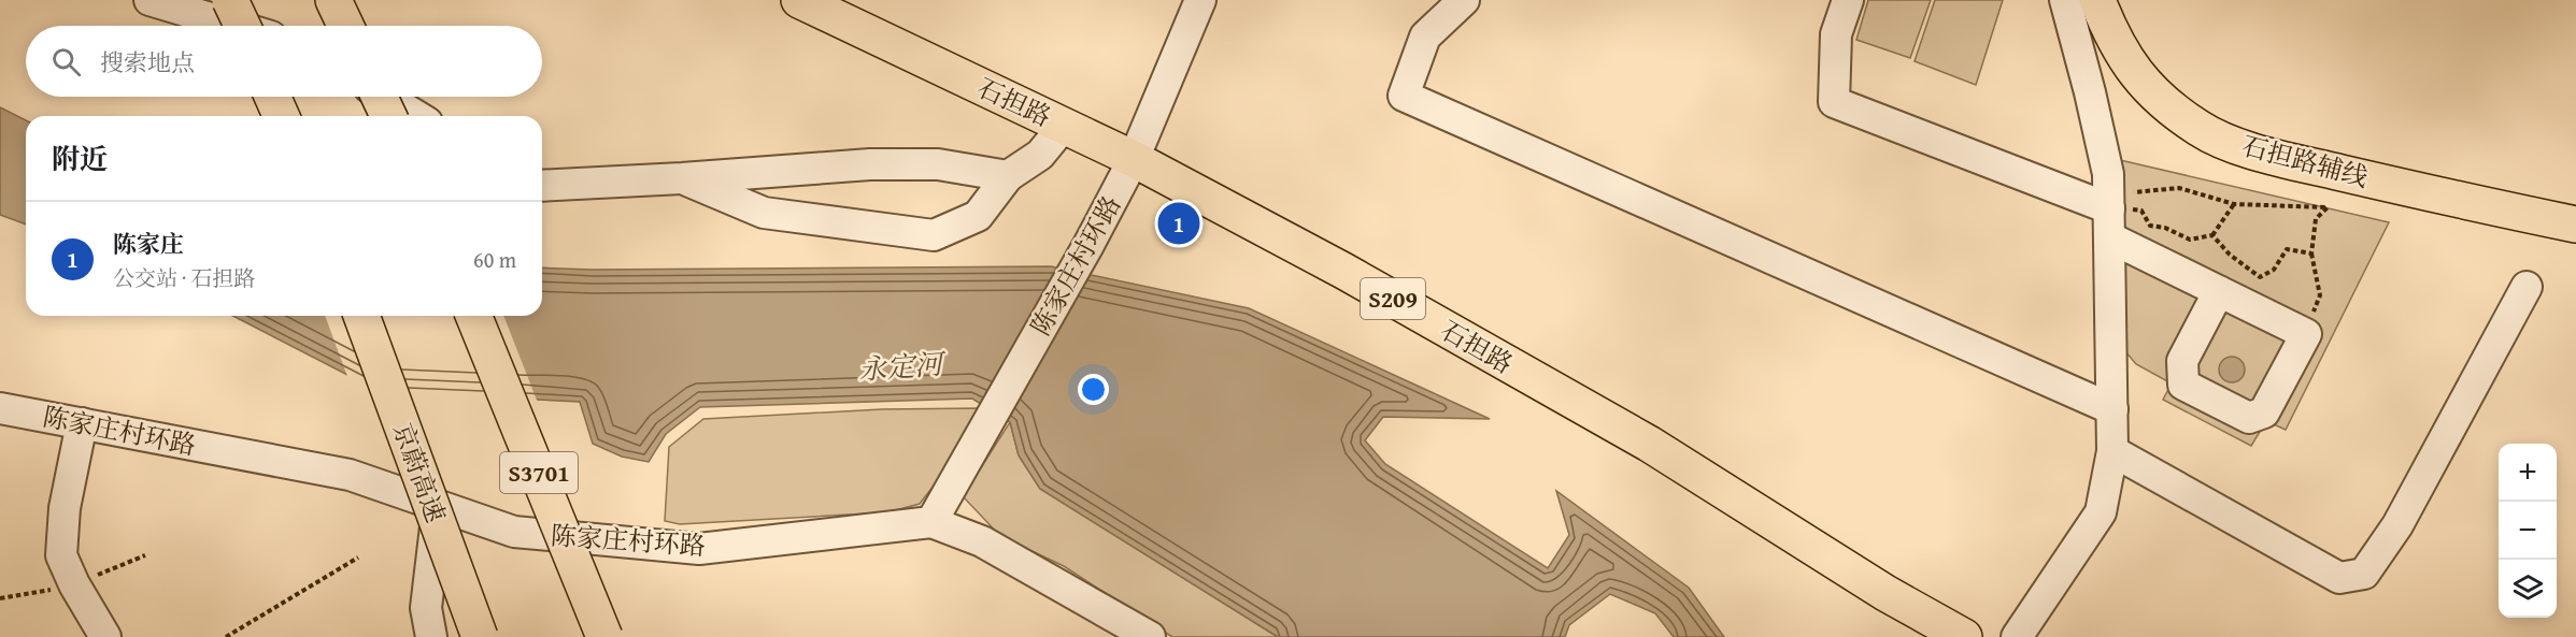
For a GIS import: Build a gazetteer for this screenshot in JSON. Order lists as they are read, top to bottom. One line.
{"streets":{"main road":["石担路","石担路辅线","S209","京蔚高速","S3701"],"street":["陈家庄村环路"]},"crossings":[["石担路","陈家庄村环路"]],"water":["永定河"],"page":{"search":"搜索地点","heading":"附近","pins":"1","list":[{"mark":"1","name":"陈家庄","note":"公交站 · 石担路","value":"60 m"}],"map_buttons":["+","−"]}}
